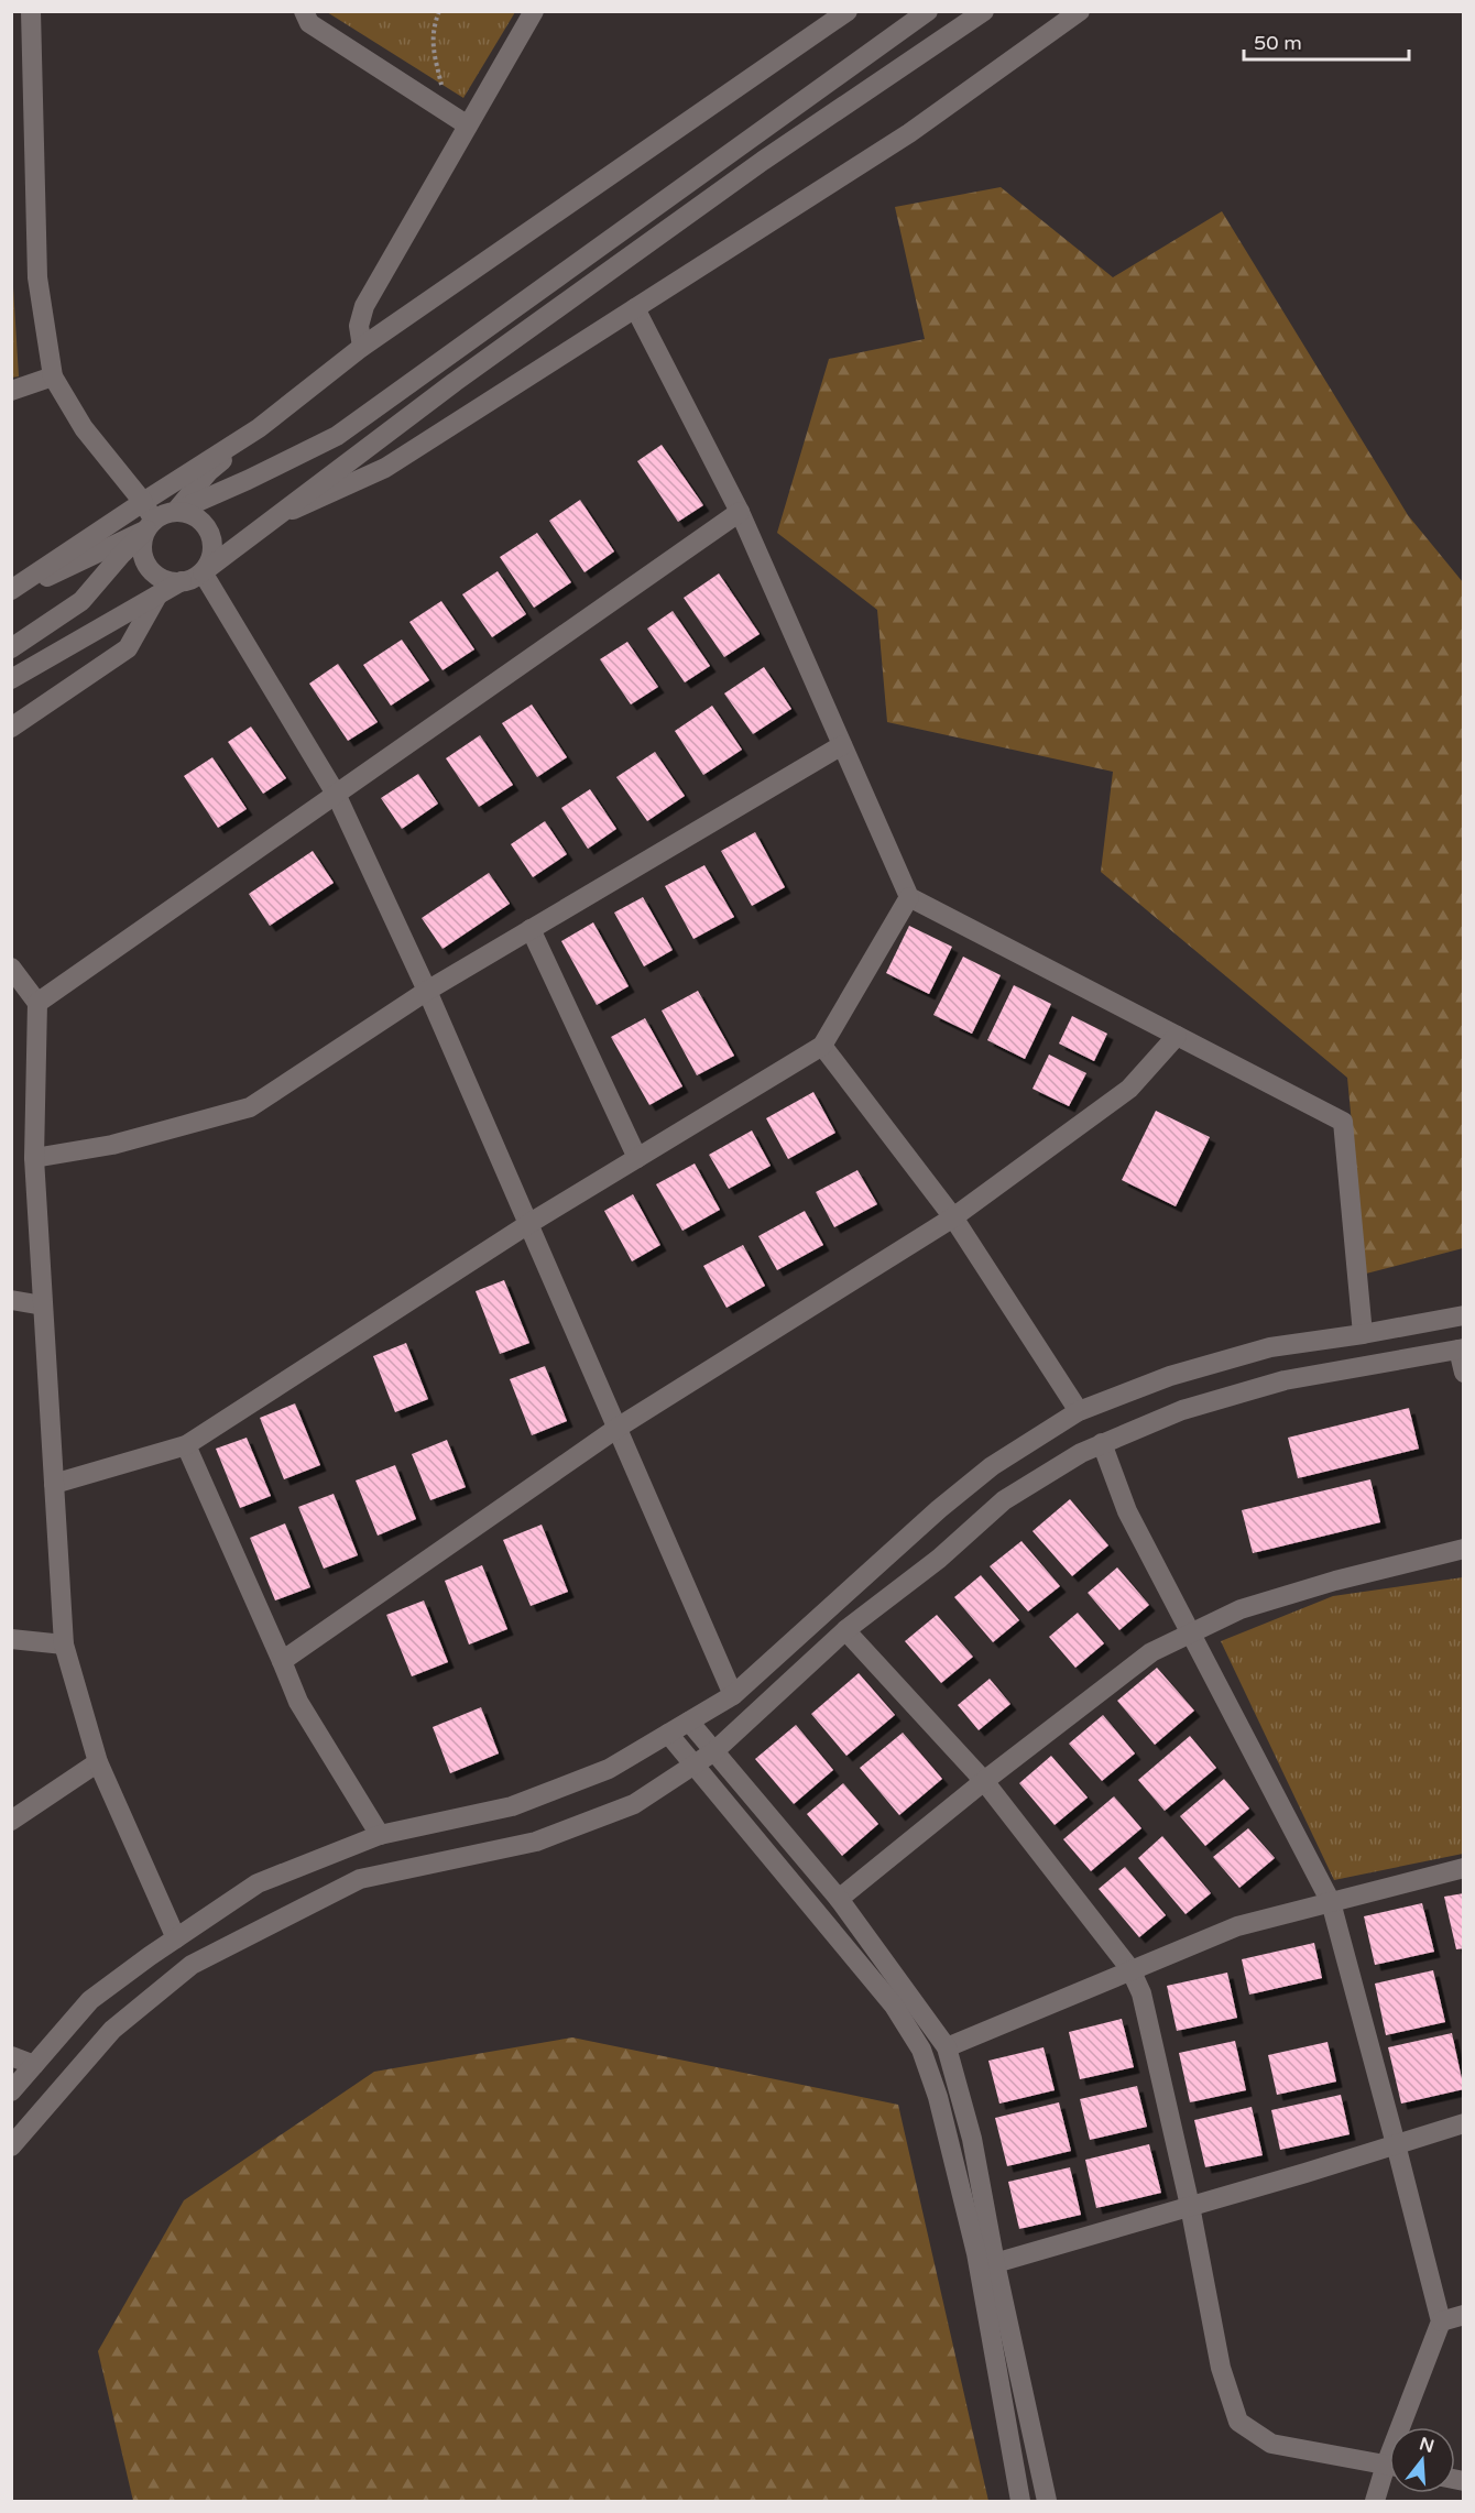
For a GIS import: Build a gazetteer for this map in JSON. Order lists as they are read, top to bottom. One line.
{"scale_bar":"50 m","north":"top"}
